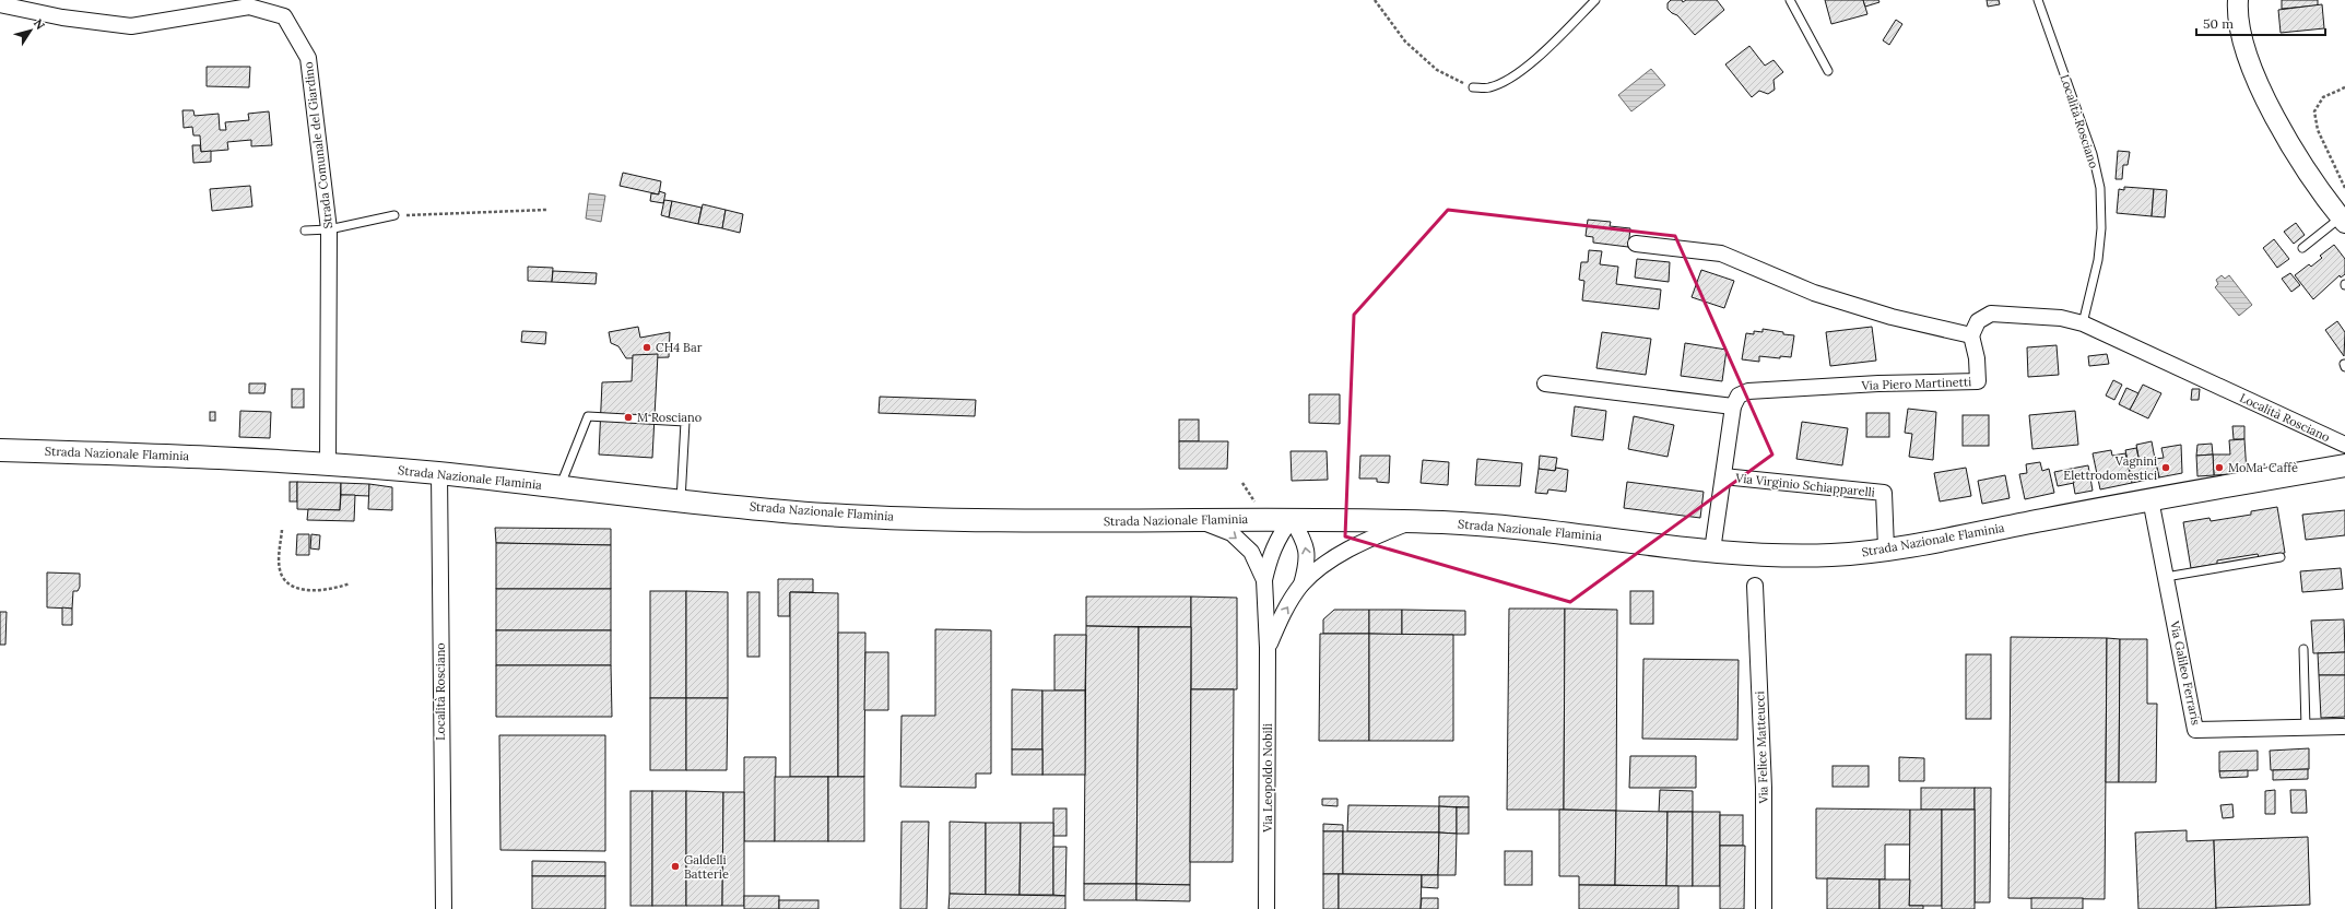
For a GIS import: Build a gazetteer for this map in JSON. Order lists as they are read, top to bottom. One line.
{"streets":{"main road":["Strada Nazionale Flaminia"],"street":["Località Rosciano","Strada Comunale del Giardino","Via Piero Martinetti","Via Virginio Schiapparelli","Via Galileo Ferraris","Via Felice Matteucci","Via Leopoldo Nobili"]},"crossings":[["Località Rosciano","Via Piero Martinetti"],["Località Rosciano","Strada Nazionale Flaminia"],["Strada Comunale del Giardino","Strada Nazionale Flaminia"],["Strada Nazionale Flaminia","Via Virginio Schiapparelli"],["Strada Nazionale Flaminia","Via Galileo Ferraris"],["Strada Nazionale Flaminia","Via Leopoldo Nobili"]],"places":["CH4 Bar","M Rosciano","Vagnini Elettrodomestici","MoMa' Caffè","Galdelli Batterie"],"scale_bar":"50 m","north":"top right"}
